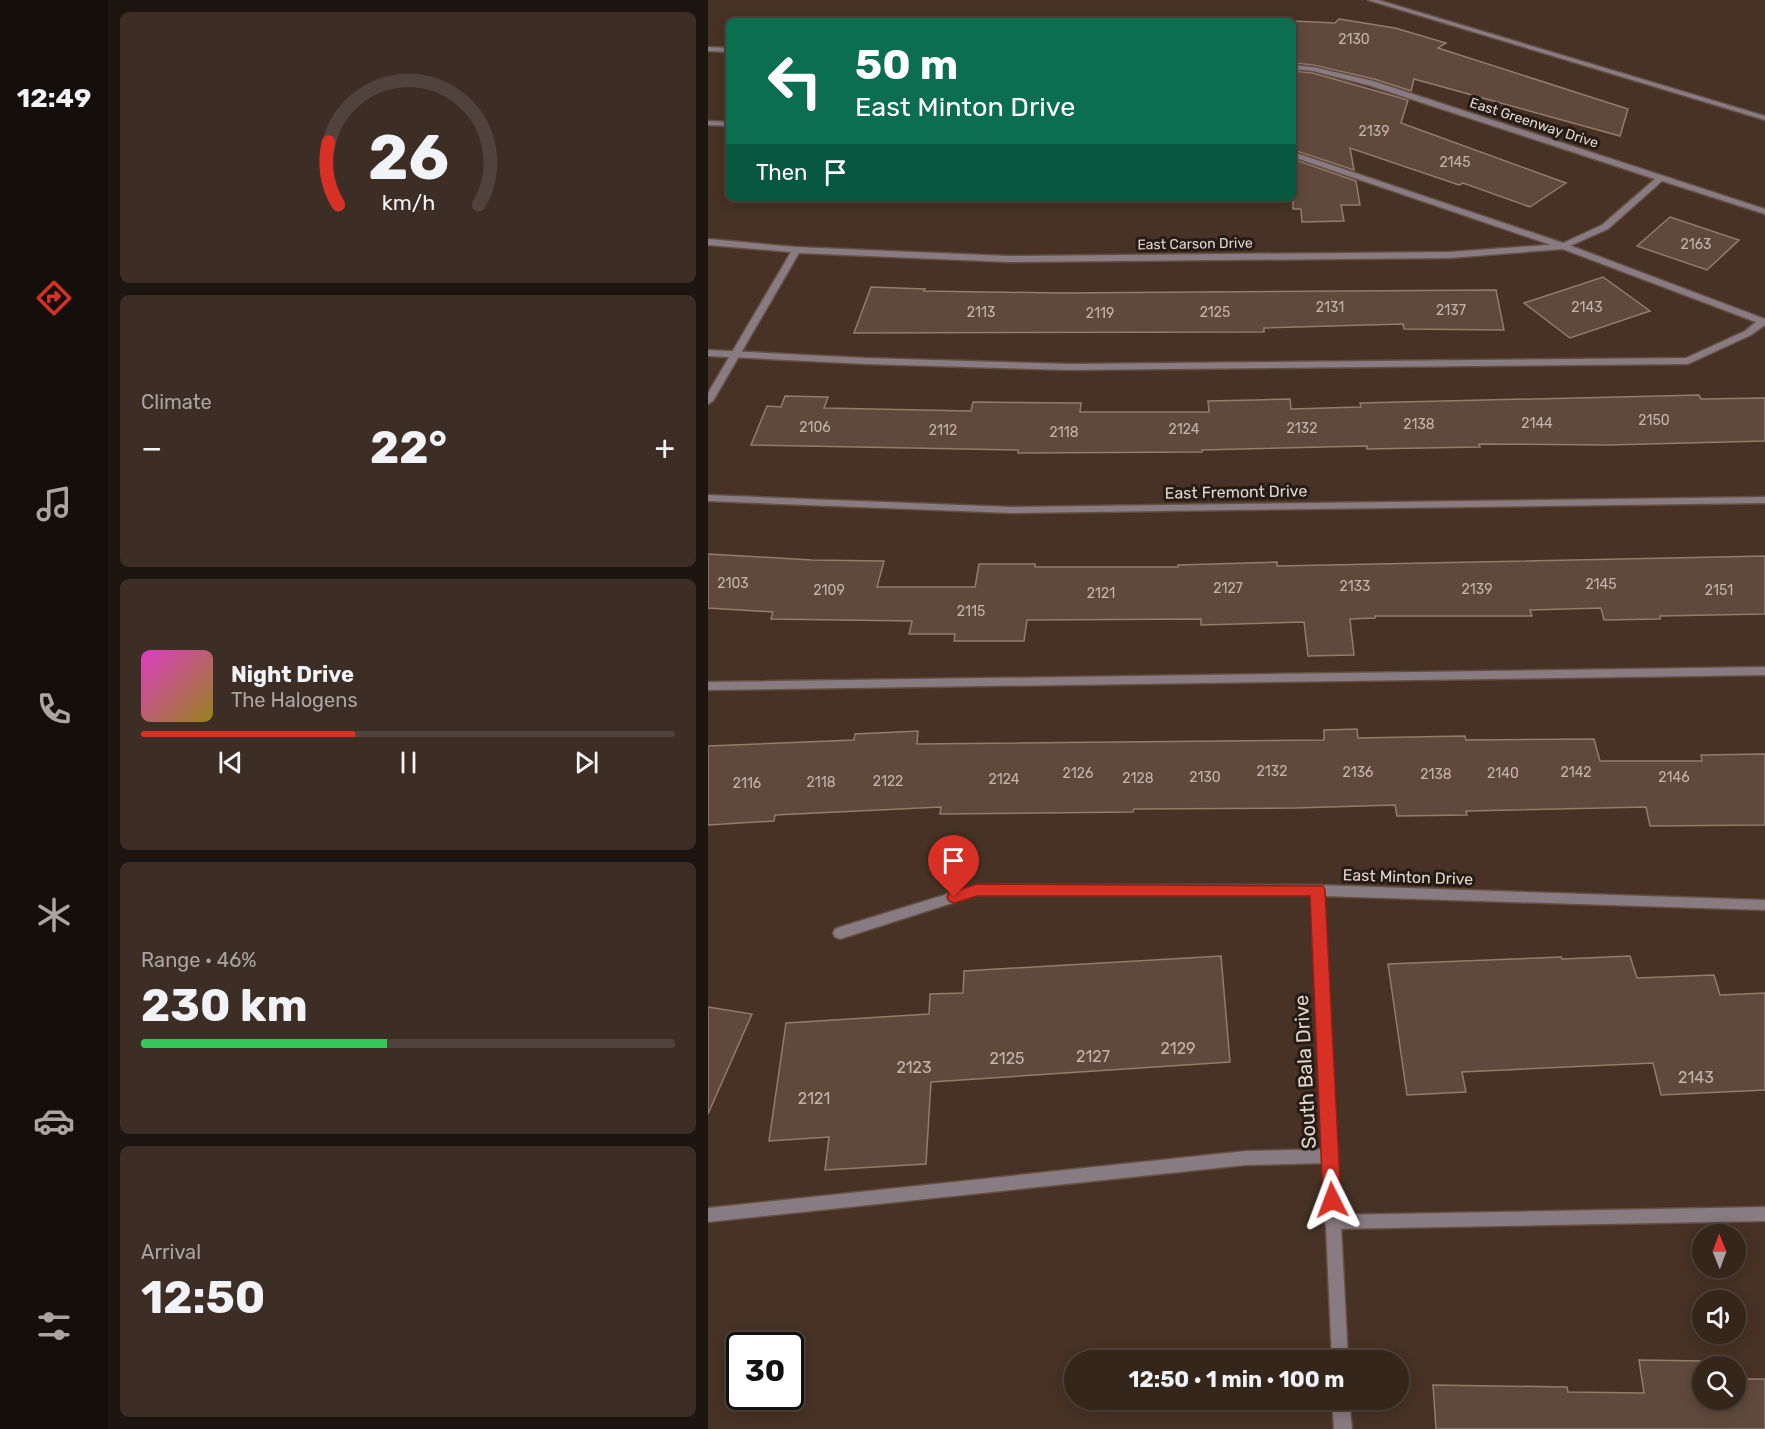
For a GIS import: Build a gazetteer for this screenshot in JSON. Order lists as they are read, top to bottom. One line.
{"streets":{"street":["East Greenway Drive","East Carson Drive","East Fremont Drive","East Minton Drive","South Bala Drive"]},"crossings":[["East Greenway Drive","East Carson Drive"],["East Minton Drive","South Bala Drive"]],"house_numbers":["2130","2139","2145","2163","2131","2143","2137","2113","2125","2119","2150","2144","2138","2106","2132","2124","2112","2118","2103","2145","2133","2127","2139","2109","2151","2121","2115","2132","2136","2142","2126","2140","2138","2130","2146","2128","2124","2122","2118","2116","2129","2127","2125","2123","2143","2121"],"north":"top","page":{"tabs":"12:49","turn":["50 m","East Minton Drive"],"then":"Then","tile":["Climate",["Range · 46%","230 km"],["Arrival","12:50"]],"heat":["−","22°","+"],"song":["Night Drive","The Halogens"],"limit":"30","trip":"12:50 · 1 min · 100 m","gauge":["26","km/h"]}}
